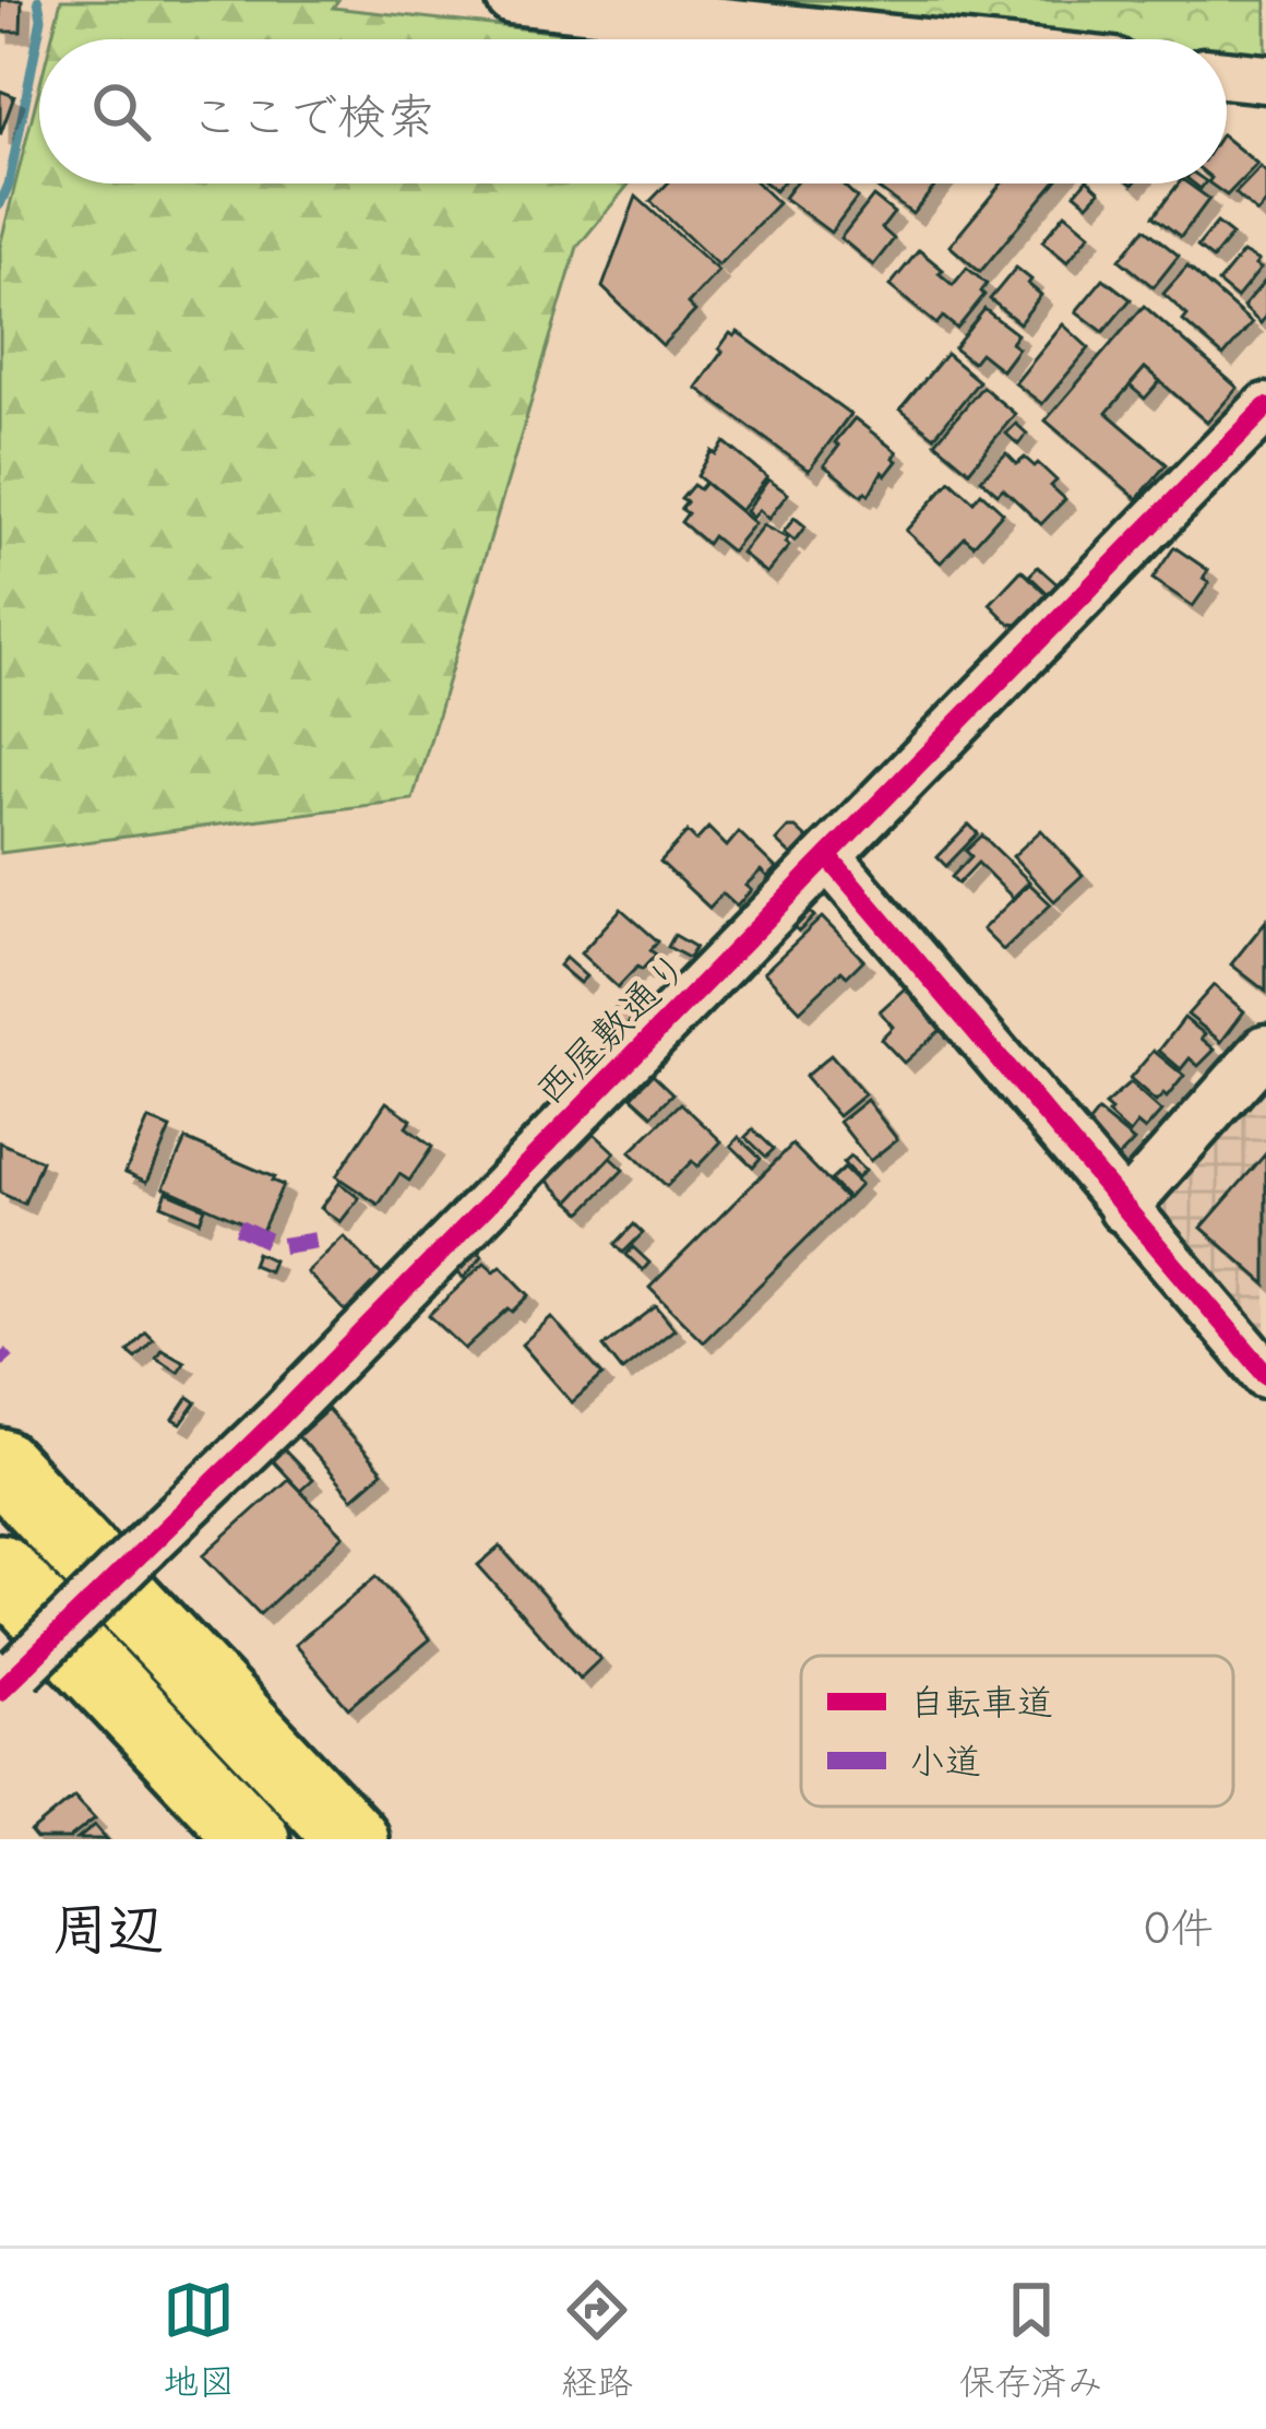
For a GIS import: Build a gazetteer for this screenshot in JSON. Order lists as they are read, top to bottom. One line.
{"streets":{"street":["西屋敷通り"]},"legend":["自転車道","小道"],"page":{"search":"ここで検索","heading":["周辺","0件"],"nav":["地図","経路","保存済み"]}}
